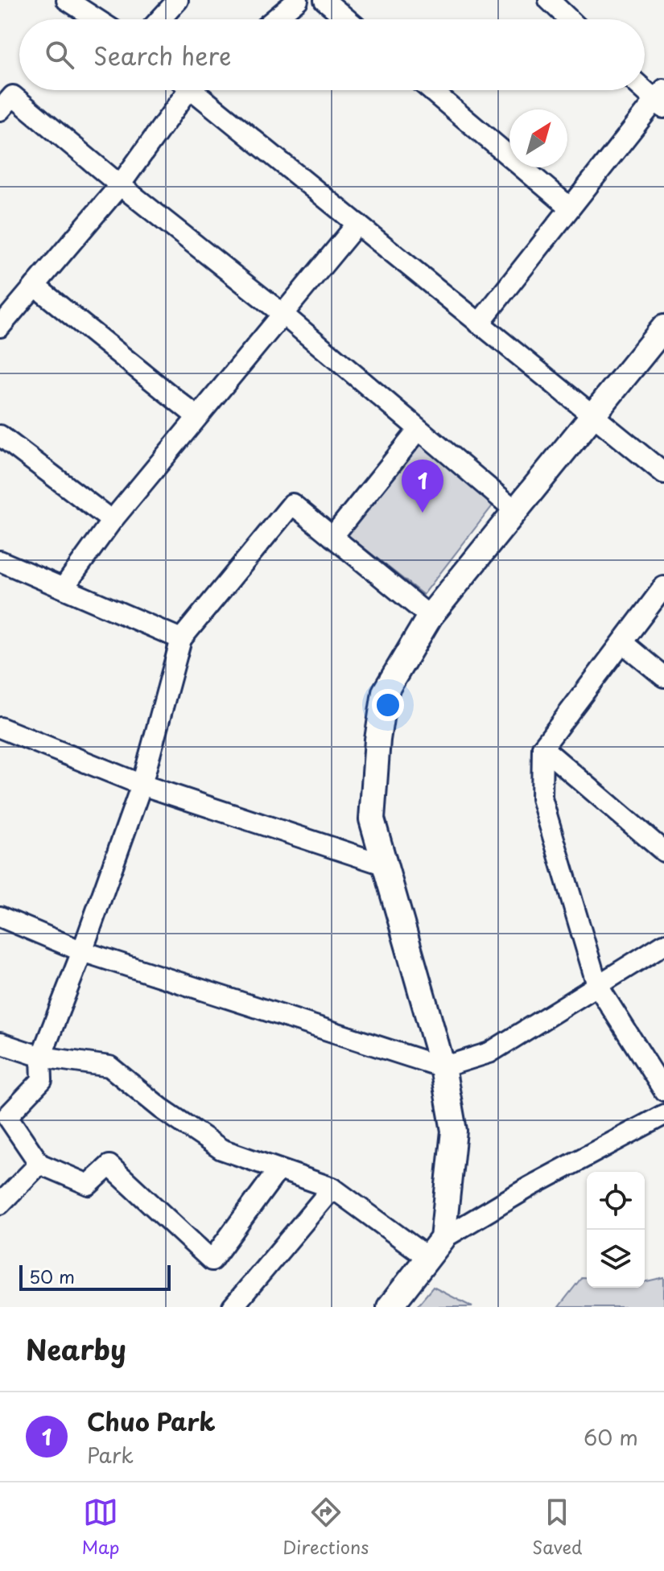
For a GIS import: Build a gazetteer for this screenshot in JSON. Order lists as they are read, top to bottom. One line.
{"scale_bar":"50 m","north":"top right","page":{"search":"Search here","pins":"1","scale":"50 m","heading":"Nearby","list":[{"mark":"1","name":"Chuo Park","note":"Park","value":"60 m"}],"nav":["Map","Directions","Saved"]}}
